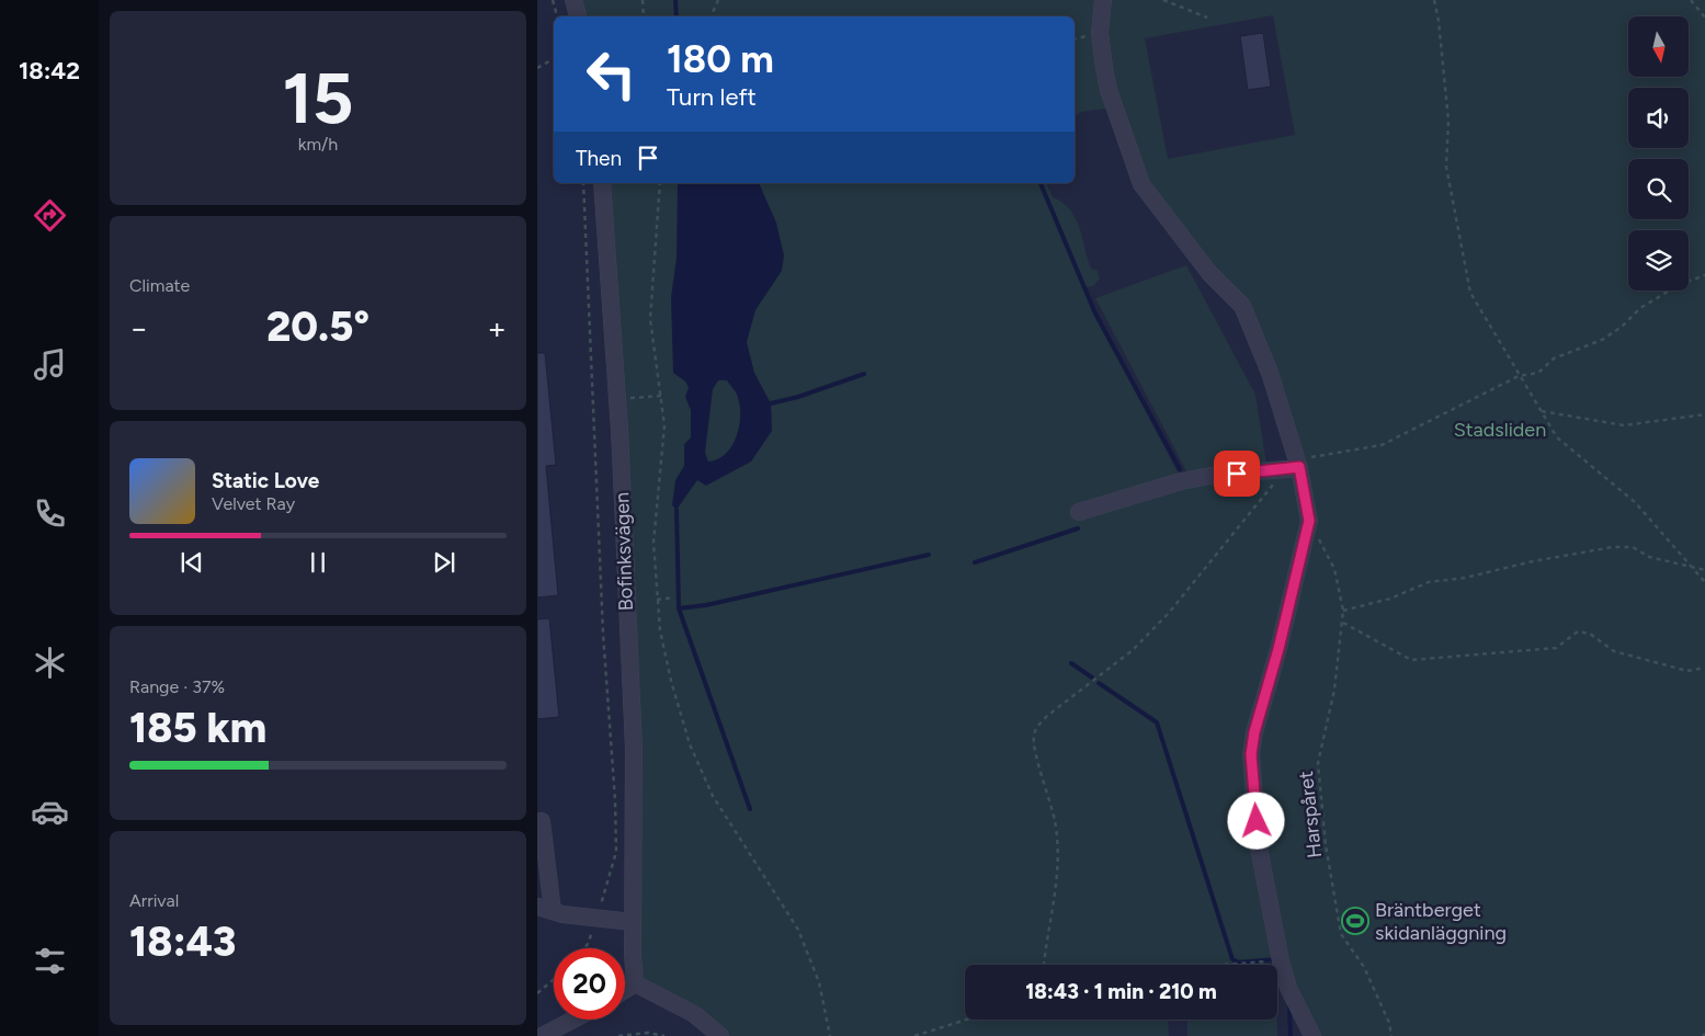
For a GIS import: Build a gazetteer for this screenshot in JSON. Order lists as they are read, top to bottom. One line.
{"streets":{"street":["Bofinksvägen"],"path":["Harspåret"]},"parks":["Stadsliden"],"places":{"sports":["Bräntberget skidanläggning"]},"north":"bottom","page":{"tabs":"18:42","tile":[["15","km/h"],"Climate",["Range · 37%","185 km"],["Arrival","18:43"]],"turn":["180 m","Turn left"],"then":"Then","heat":["−","20.5°","+"],"song":["Static Love","Velvet Ray"],"limit":"20","trip":"18:43 · 1 min · 210 m"}}
